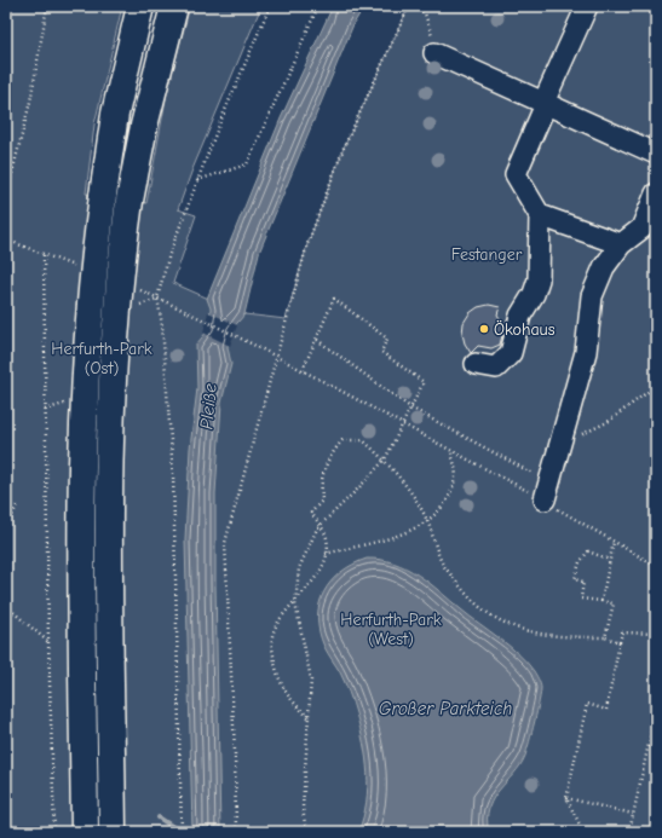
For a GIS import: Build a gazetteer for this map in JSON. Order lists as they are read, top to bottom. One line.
{"water":["Pleiße","Großer Parkteich"],"parks":["Festanger","Herfurth-Park (Ost)","Herfurth-Park (West)"],"places":["Ökohaus"]}
